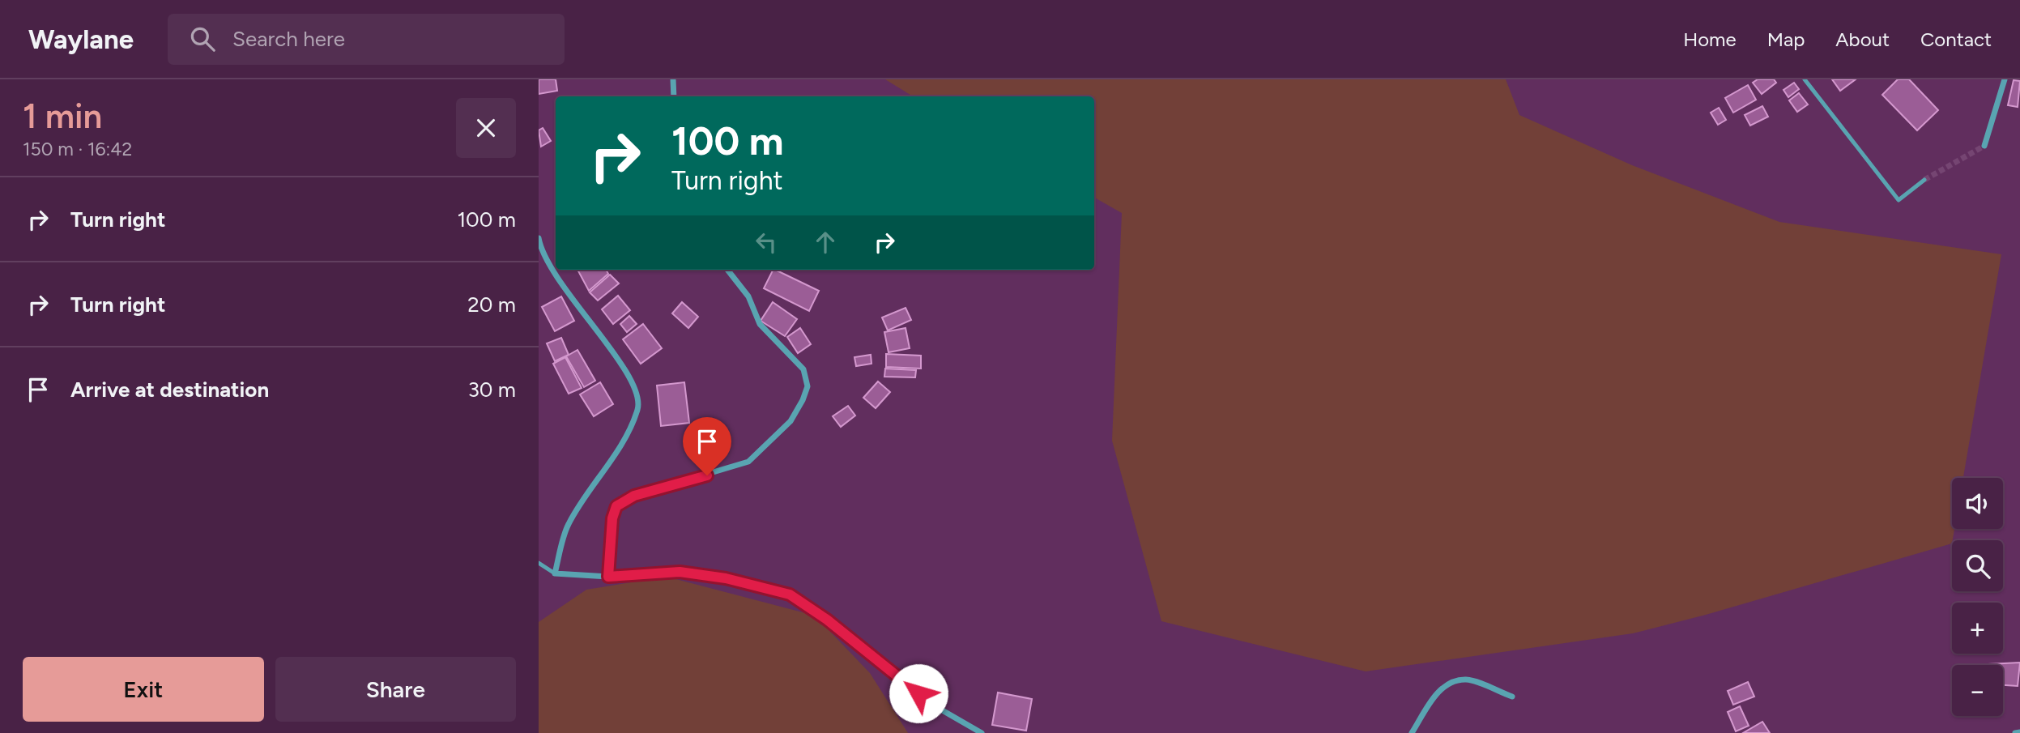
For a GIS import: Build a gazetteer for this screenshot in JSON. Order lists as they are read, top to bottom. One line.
{"page":{"header":"Waylane","search":"Search here","nav":["Home","Map","About","Contact"],"heading":["1 min","150 m · 16:42"],"turn":["100 m","Turn right"],"list":[{"name":"Turn right","value":"100 m"},{"name":"Turn right","value":"20 m"},{"name":"Arrive at destination","value":"30 m"}],"map_buttons":["+","−"],"buttons":["Exit","Share"]}}
